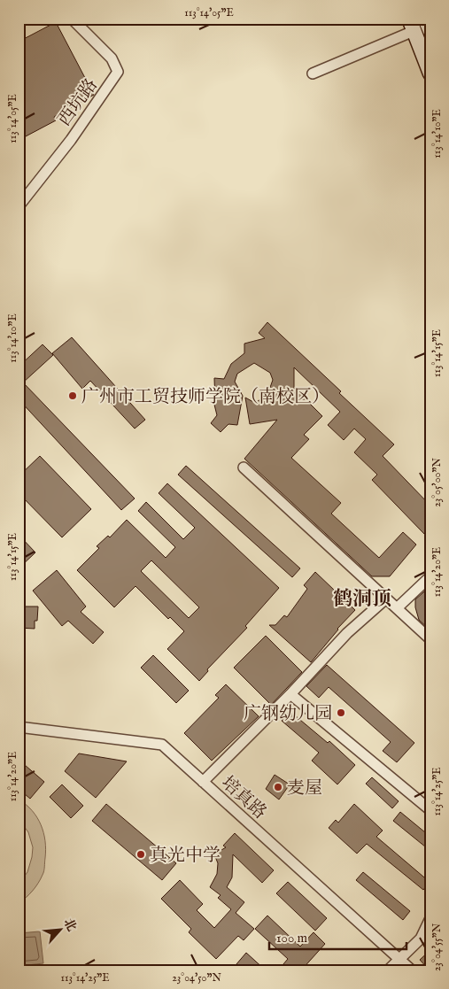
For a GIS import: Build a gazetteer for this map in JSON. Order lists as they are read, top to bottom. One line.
{"streets":{"street":["西坑路","培真路"]},"districts":["鹤洞顶"],"places":["广州市工贸技师学院（南校区）","广钢幼儿园","麦屋","真光中学"],"scale_bar":"100 m","north":"top right","coordinates":["113°14'05\"E","113°14'10\"E","113°14'15\"E","23°05'00\"N","113°14'20\"E","113°14'25\"E","23°04'55\"N","23°04'50\"N"]}
